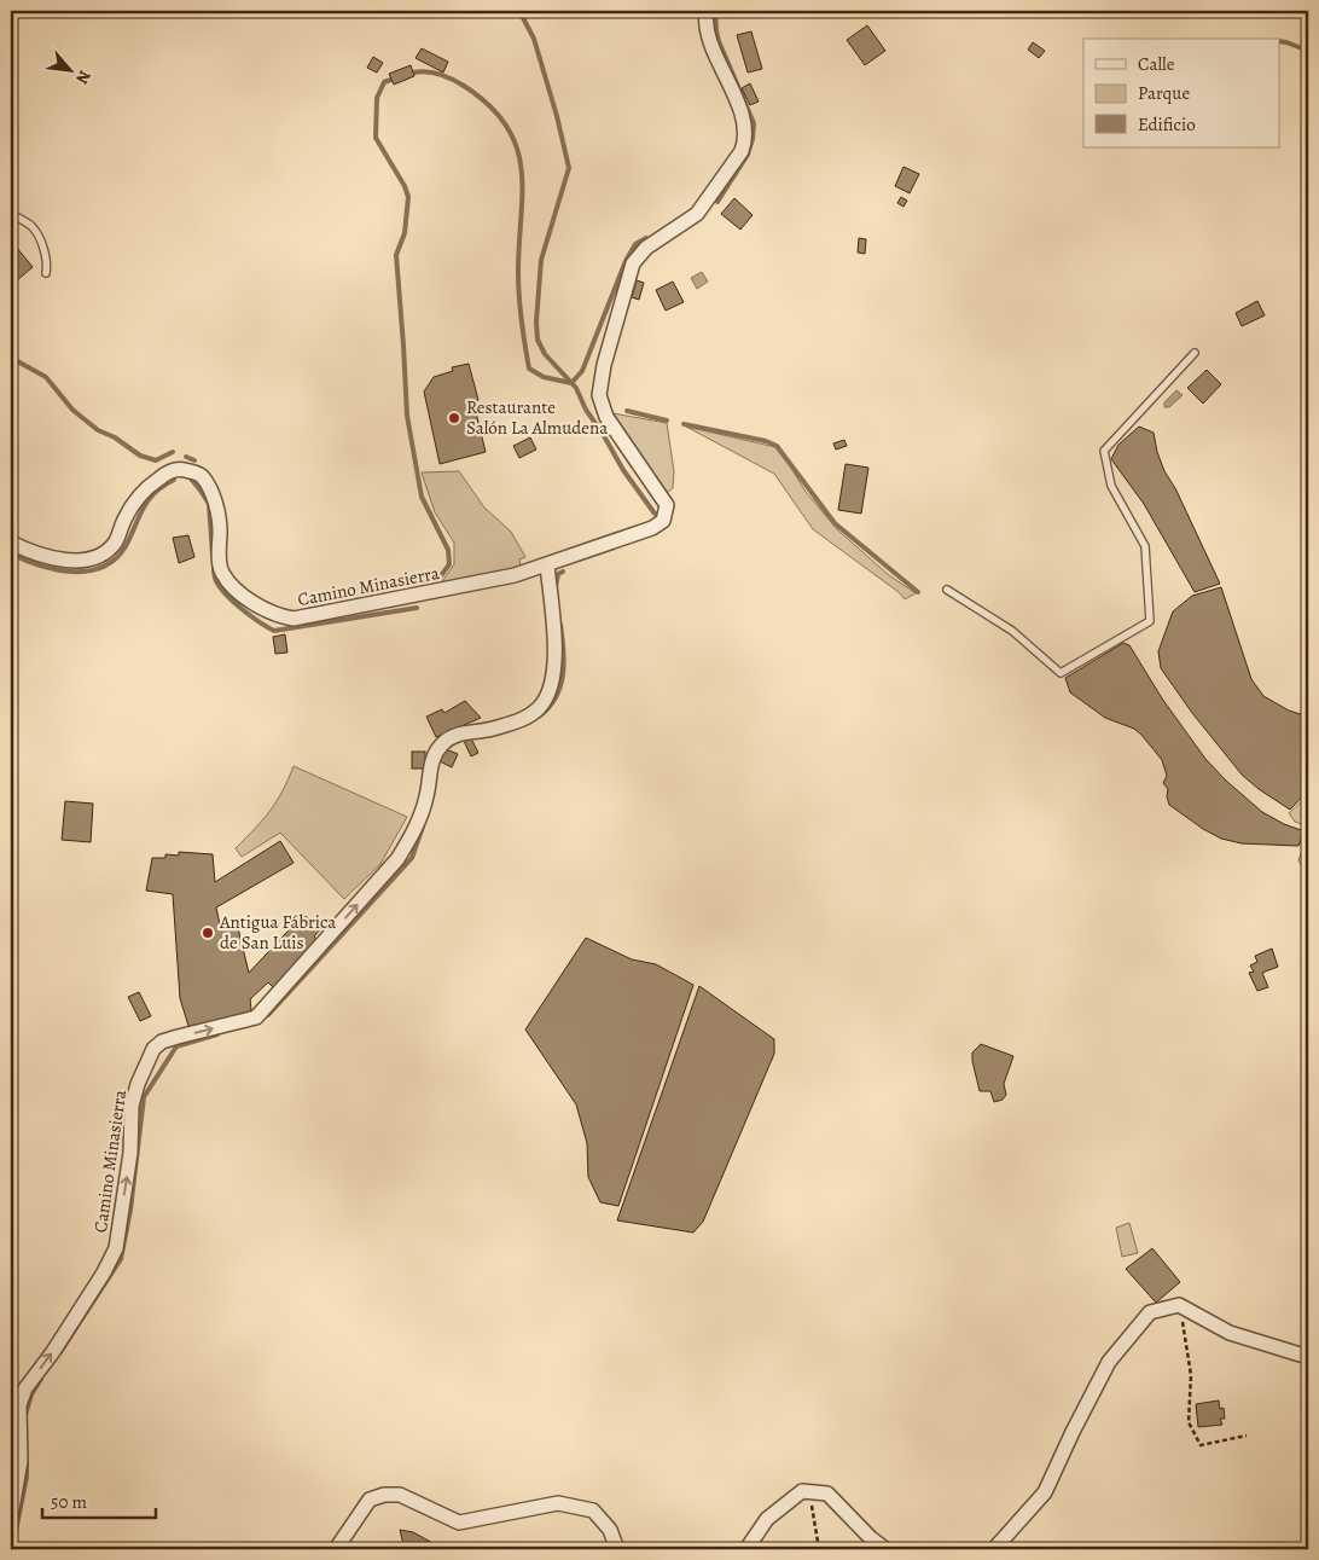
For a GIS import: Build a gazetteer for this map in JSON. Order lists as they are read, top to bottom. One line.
{"streets":{"street":["Camino Minasierra"]},"one_way":["Camino Minasierra"],"places":["Restaurante Salón La Almudena","Antigua Fábrica de San Luis"],"legend":["Calle","Parque","Edificio"],"scale_bar":"50 m","north":"bottom right"}
